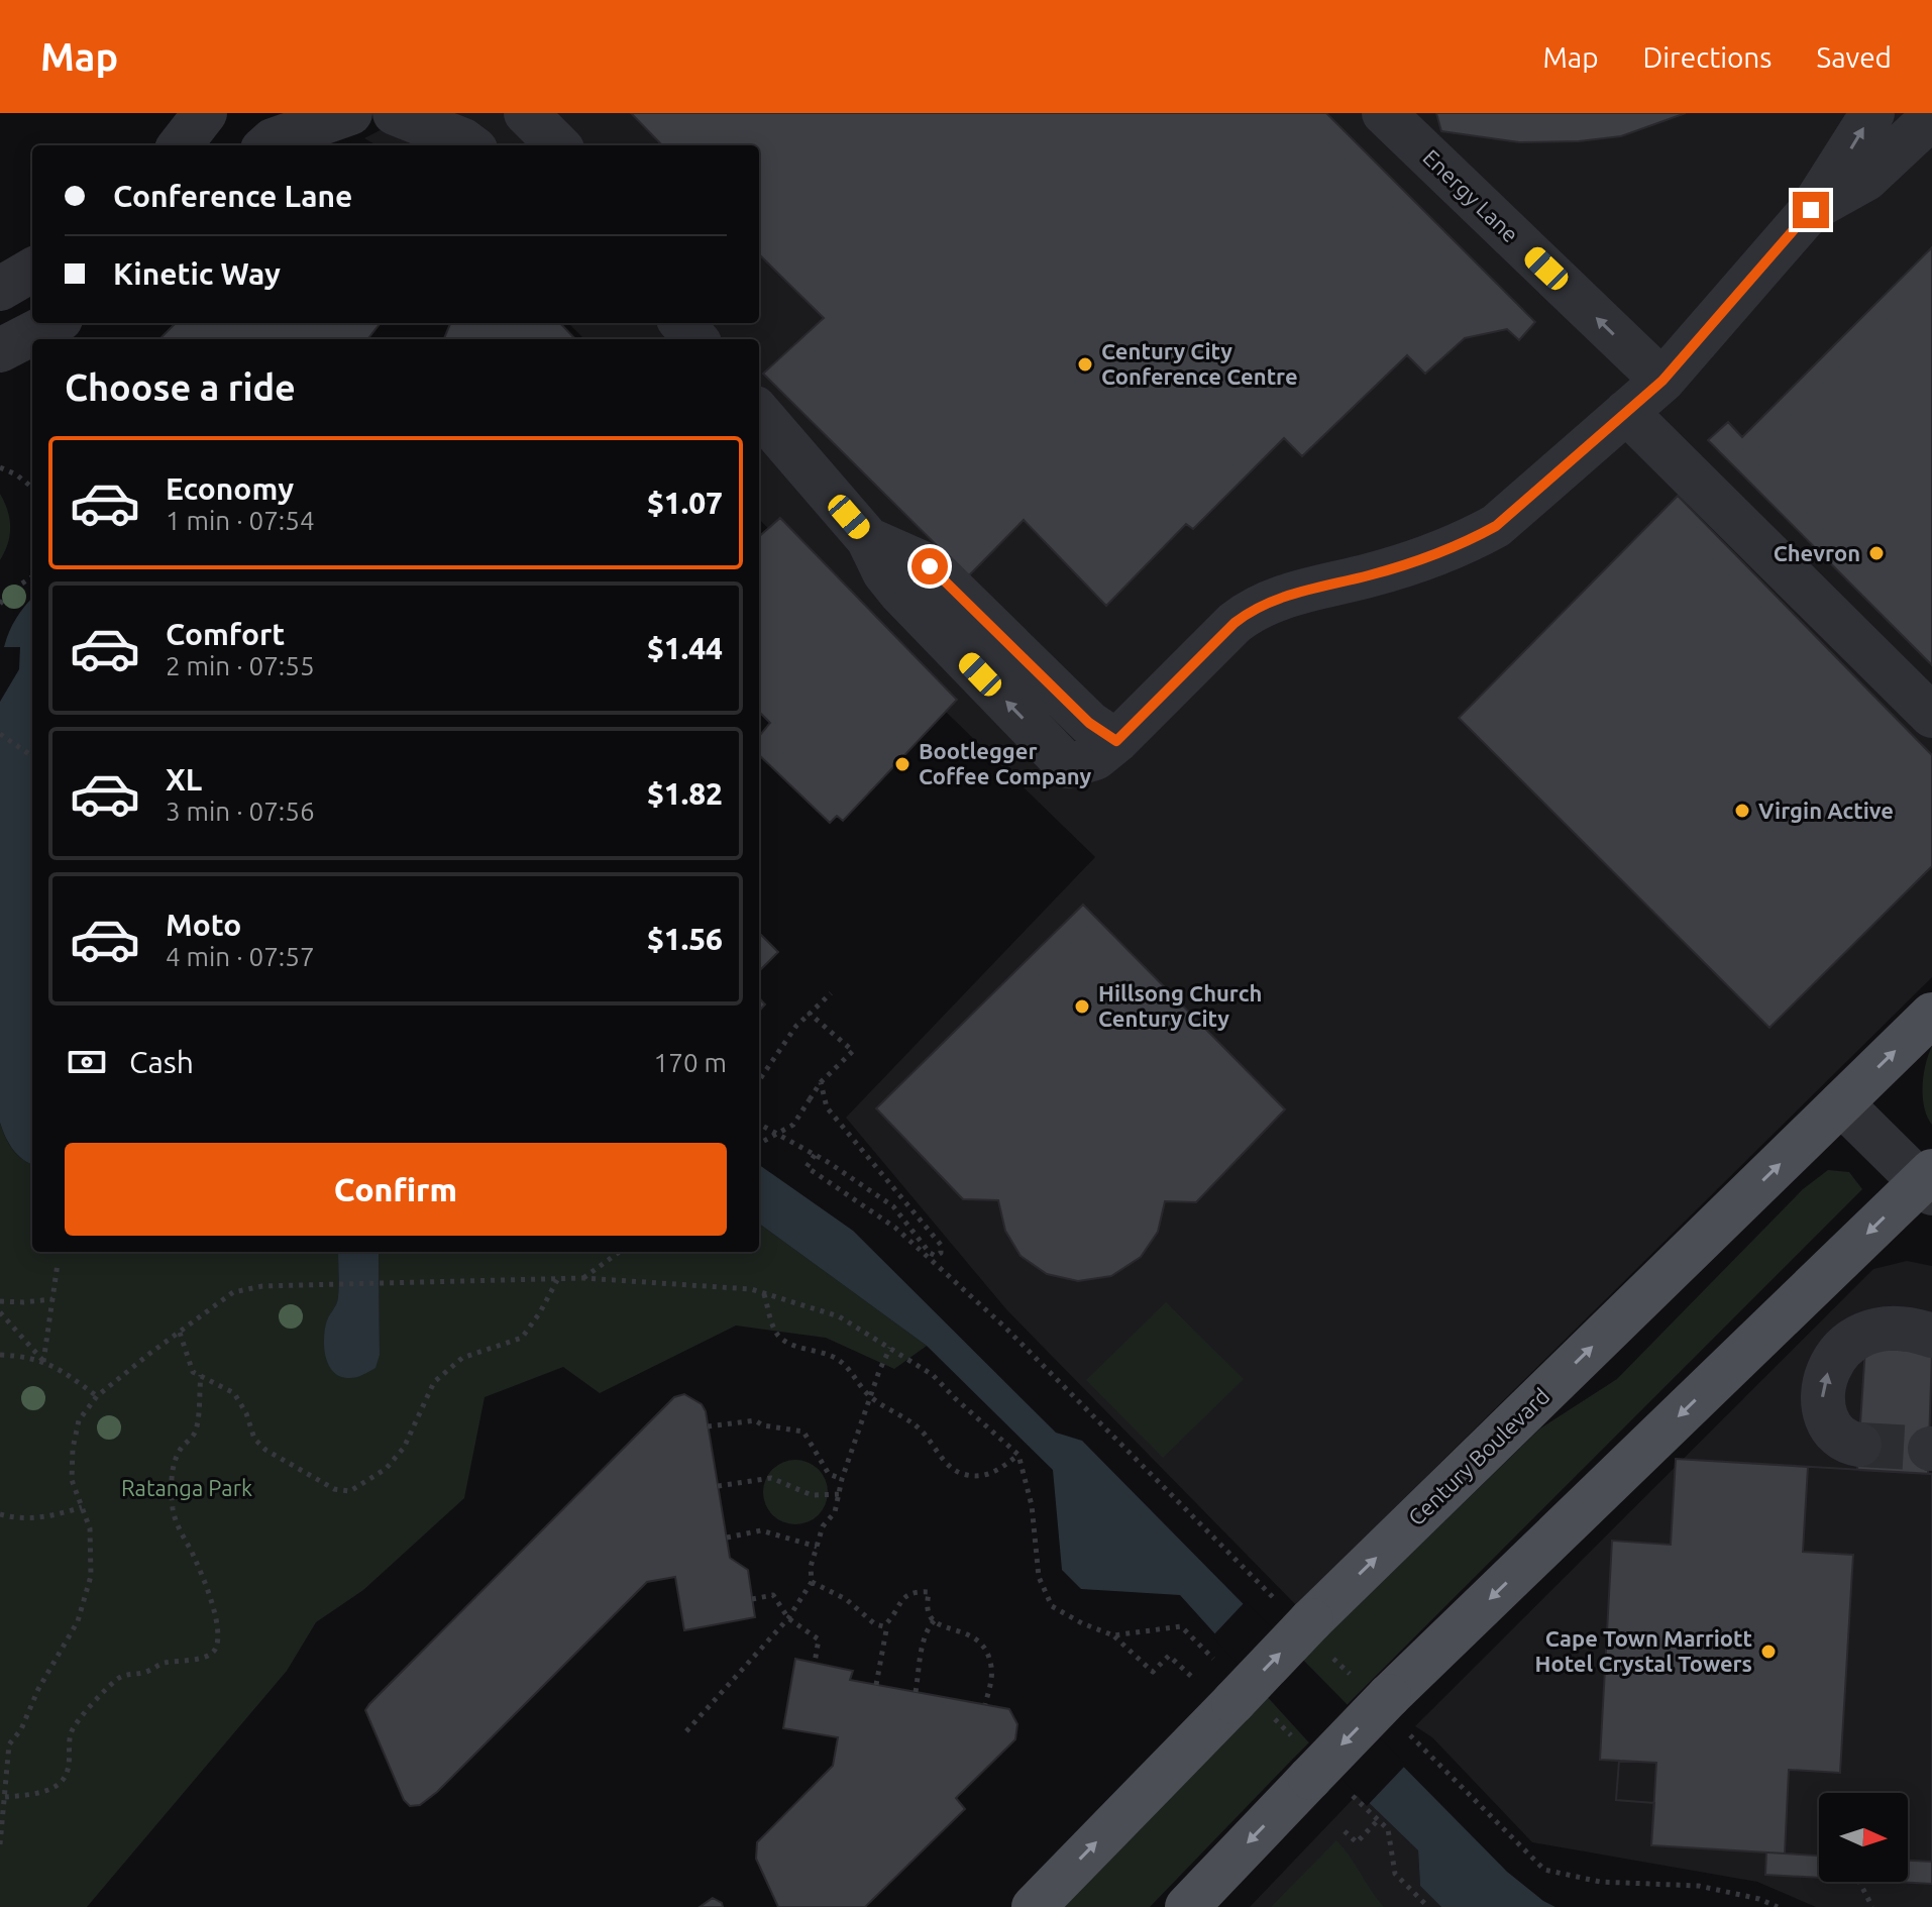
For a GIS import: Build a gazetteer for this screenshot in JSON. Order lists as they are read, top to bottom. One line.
{"streets":{"main road":["Century Boulevard"],"street":["Energy Lane"]},"one_way":["Energy Lane"],"parks":["Ratanga Park"],"places":["Century City Conference Centre","Chevron","Bootlegger Coffee Company","Virgin Active","Hillsong Church Century City","Cape Town Marriott Hotel Crystal Towers"],"north":"right","page":{"header":"Map","nav":["Map","Directions","Saved"],"banner":["Conference Lane","Kinetic Way"],"heading":"Choose a ride","list":[{"name":"Economy","note":"1 min · 07:54","value":"$1.07"},{"name":"Comfort","note":"2 min · 07:55","value":"$1.44"},{"name":"XL","note":"3 min · 07:56","value":"$1.82"},{"name":"Moto","note":"4 min · 07:57","value":"$1.56"}],"pay":["Cash","170 m"],"buttons":"Confirm"}}
